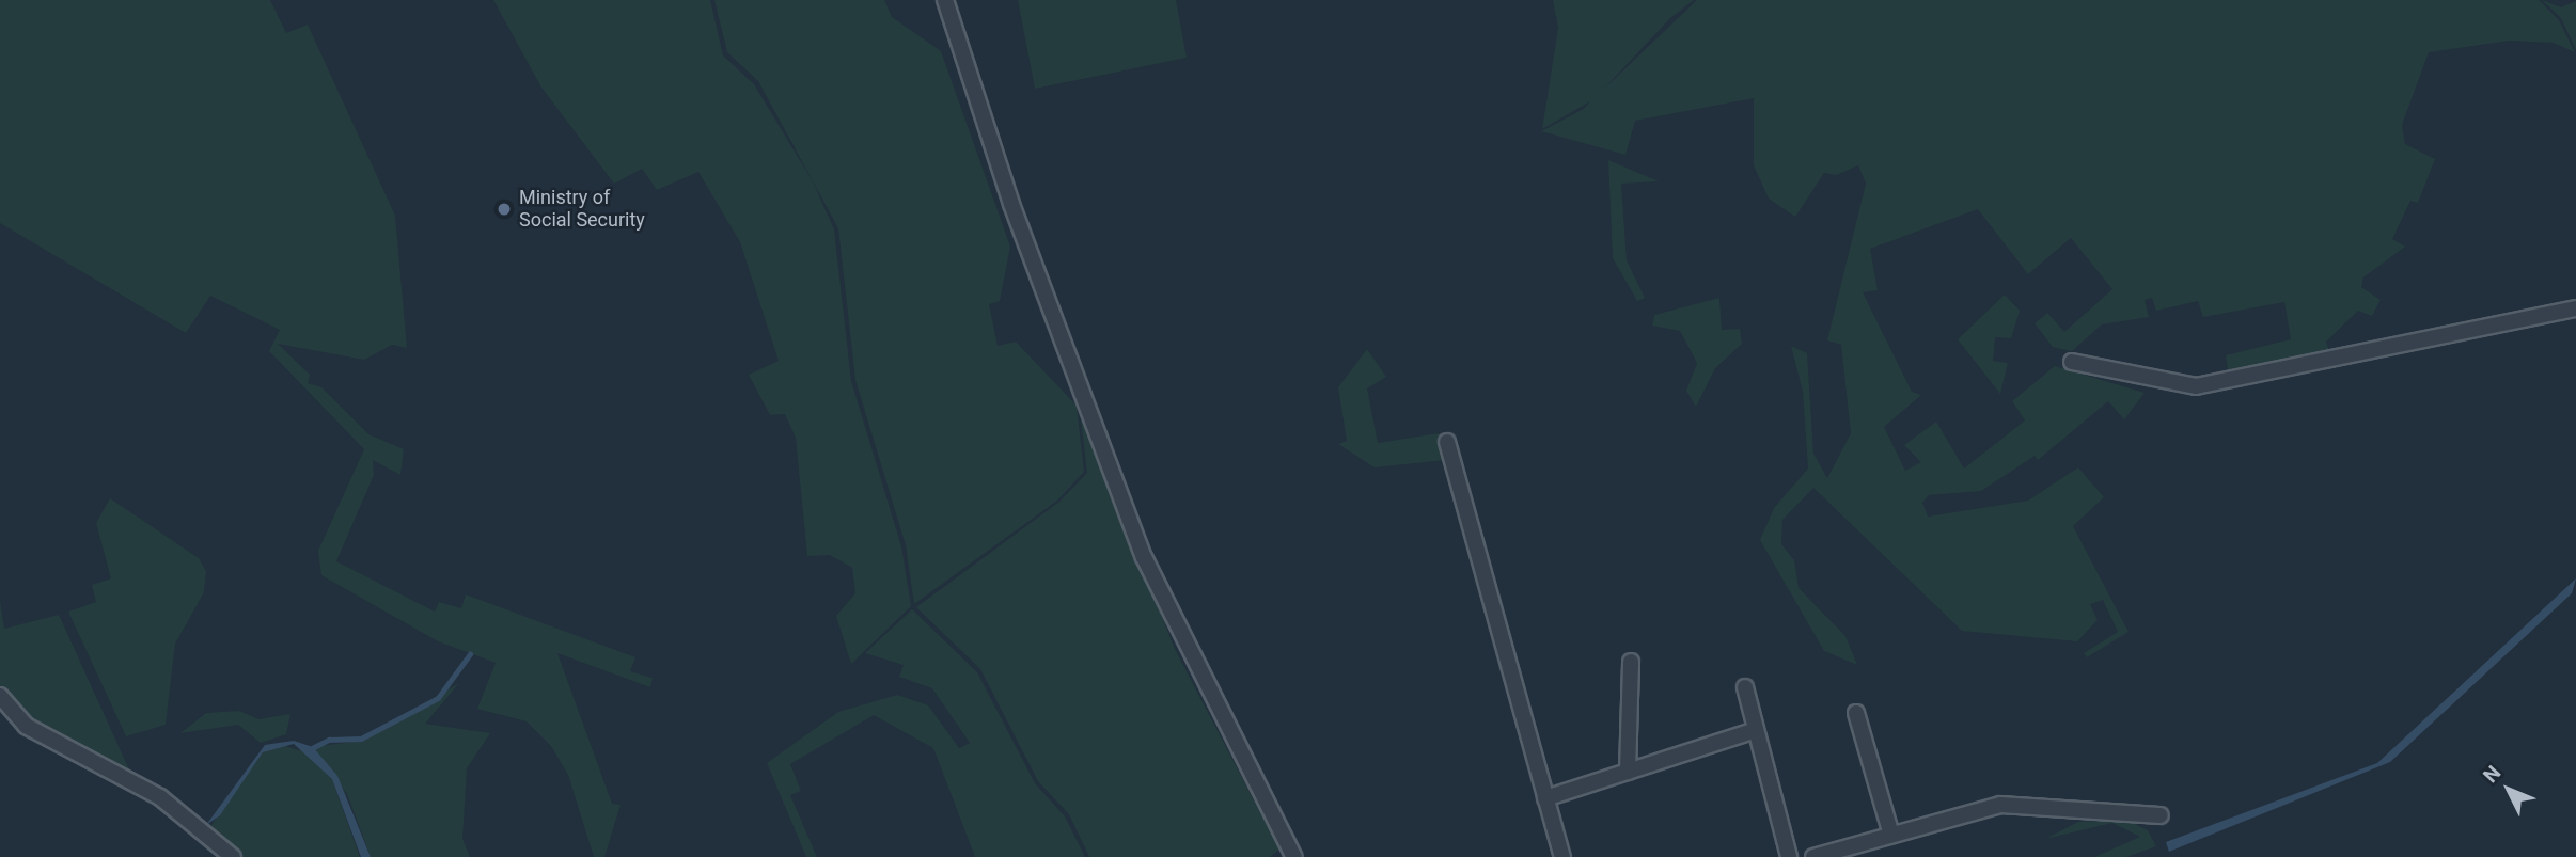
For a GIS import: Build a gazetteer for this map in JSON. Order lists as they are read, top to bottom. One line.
{"places":["Ministry of Social Security"],"north":"top left"}
